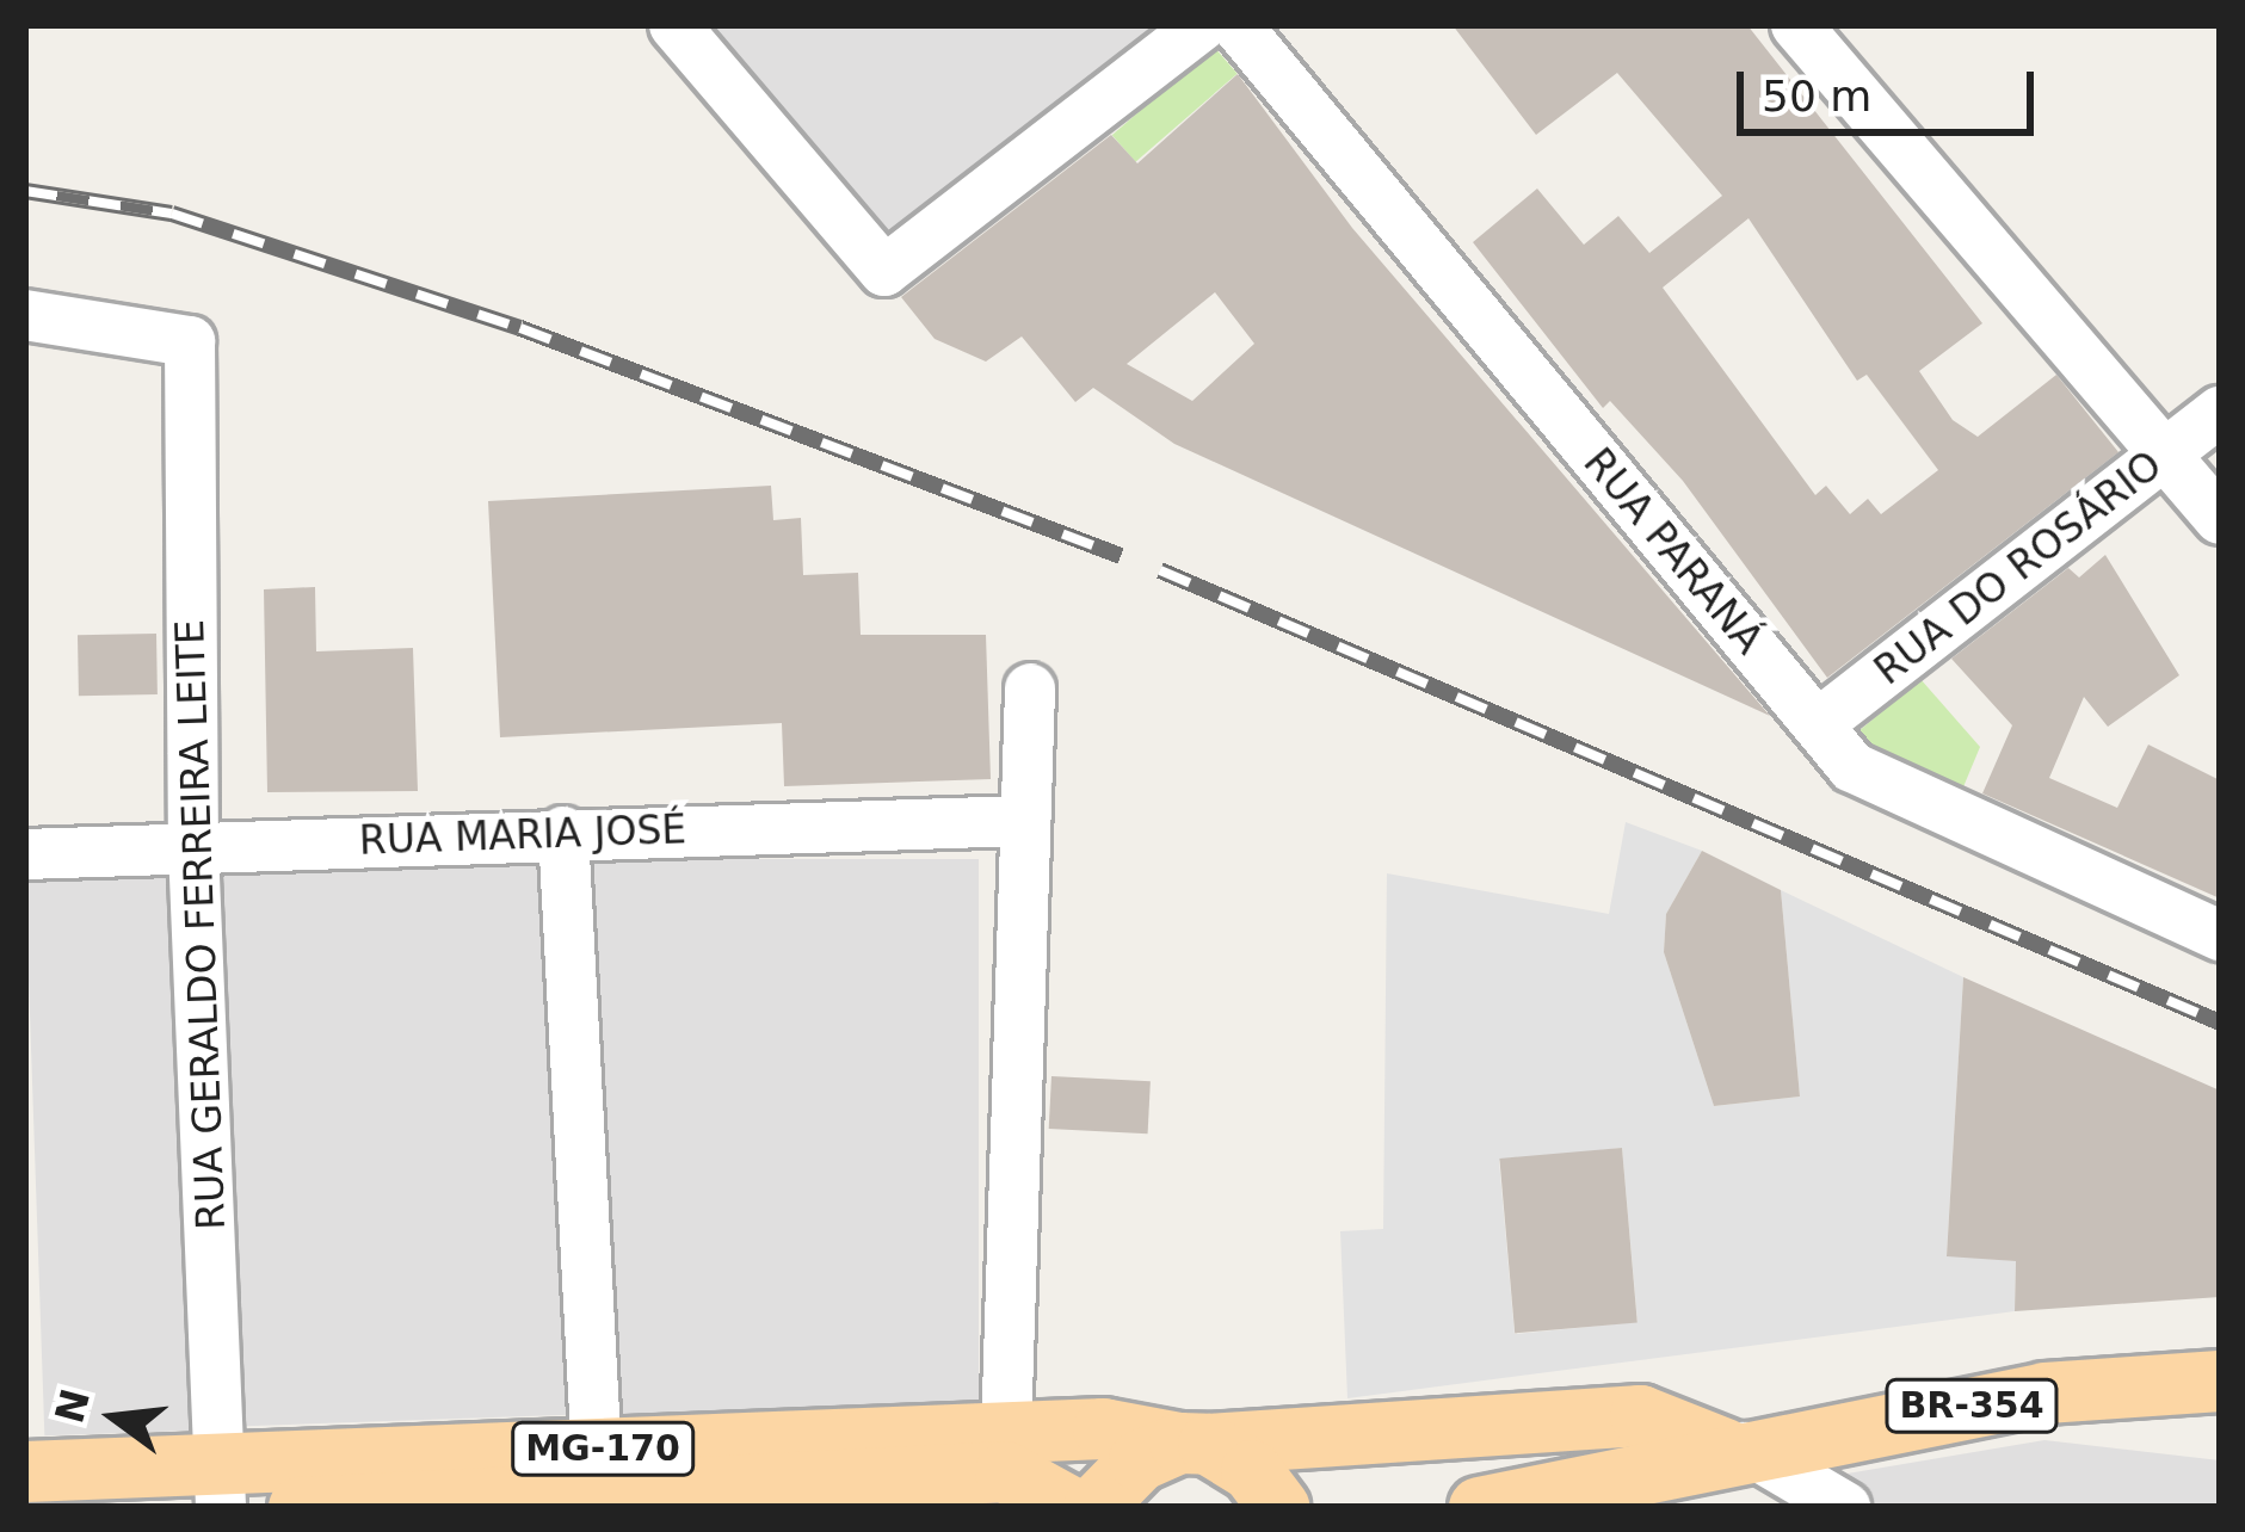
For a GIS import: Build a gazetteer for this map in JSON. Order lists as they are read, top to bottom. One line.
{"streets":{"main road":["BR-354","MG-170"],"street":["RUA PARANÁ","RUA DO ROSÁRIO","RUA MARIA JOSÉ","RUA GERALDO FERREIRA LEITE"]},"crossings":[["RUA PARANÁ","RUA DO ROSÁRIO"],["RUA MARIA JOSÉ","RUA GERALDO FERREIRA LEITE"],["RUA GERALDO FERREIRA LEITE","MG-170"]],"scale_bar":"50 m","north":"left"}
